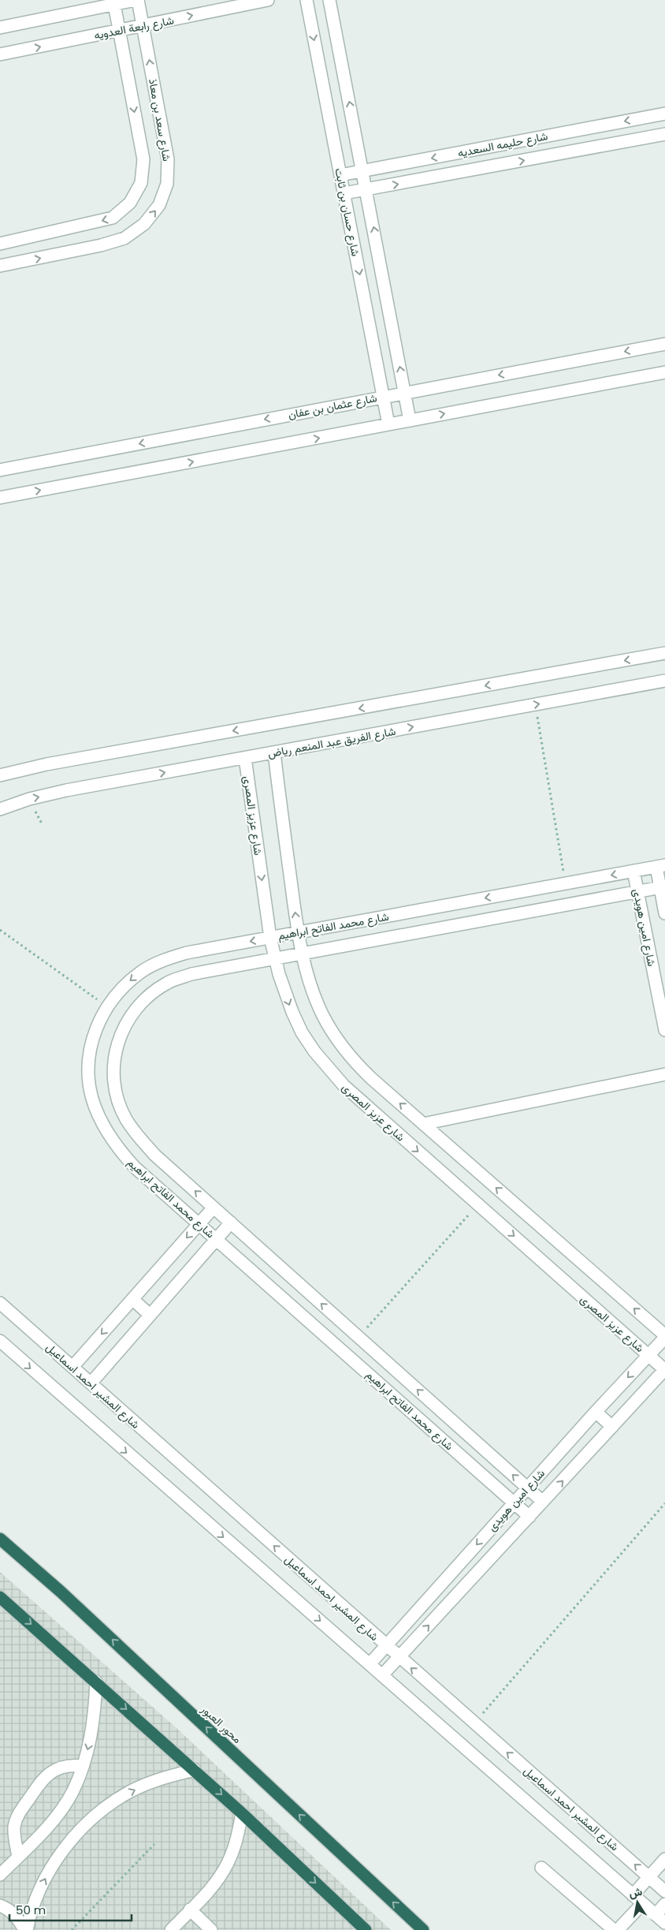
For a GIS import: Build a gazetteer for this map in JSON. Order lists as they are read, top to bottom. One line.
{"streets":{"highway":["محور العبور"],"street":["شارع رابعة العدويه","شارع سعد بن معاذ","شارع حليمه السعديه","شارع حسان بن ثابت","شارع عثمان بن عفان","شارع الفريق عبد المنعم رياض","شارع عزيز المصرى","شارع محمد الفاتح ابراهيم","شارع امين هويدى","شارع المشير احمد اسماعيل"]},"crossings":[["شارع رابعة العدويه","شارع سعد بن معاذ"],["شارع حليمه السعديه","شارع حسان بن ثابت"],["شارع حسان بن ثابت","شارع عثمان بن عفان"],["شارع الفريق عبد المنعم رياض","شارع عزيز المصرى"],["شارع عزيز المصرى","شارع محمد الفاتح ابراهيم"],["شارع عزيز المصرى","شارع امين هويدى"],["شارع محمد الفاتح ابراهيم","شارع امين هويدى"],["شارع امين هويدى","شارع المشير احمد اسماعيل"]],"scale_bar":"50 m","north":"top"}
